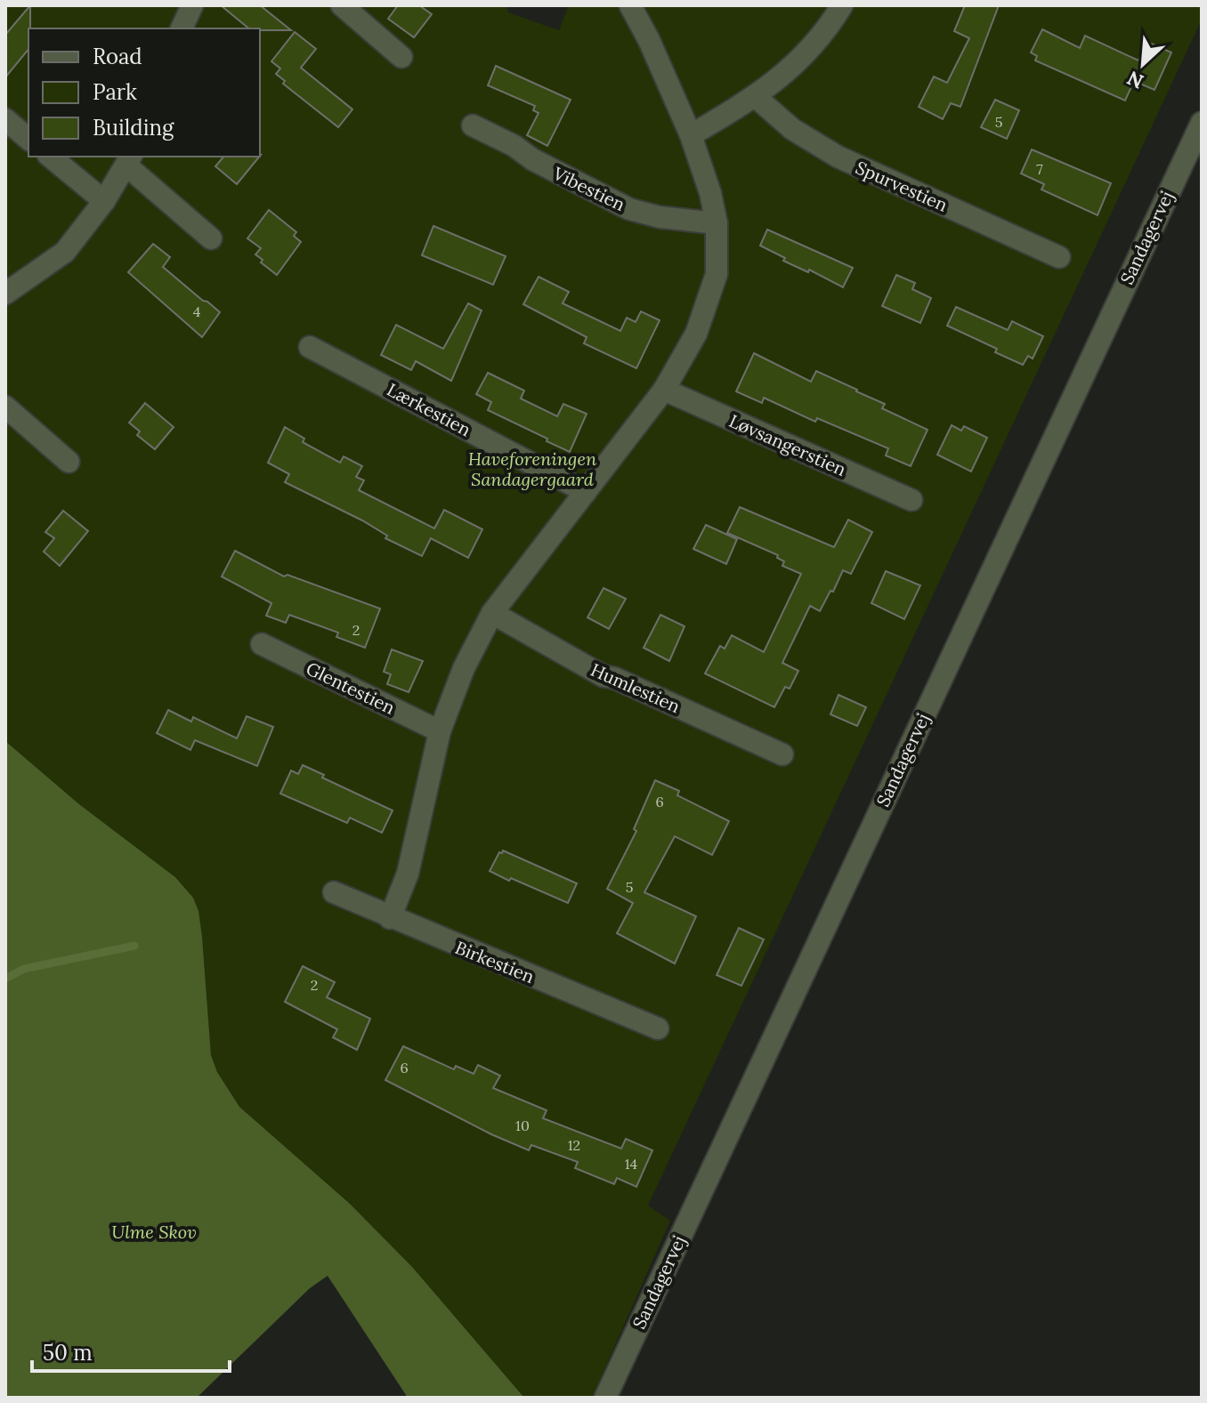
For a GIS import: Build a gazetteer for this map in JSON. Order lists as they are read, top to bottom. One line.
{"streets":{"street":["Spurvestien","Vibestien","Sandagervej","Lærkestien","Løvsangerstien","Glentestien","Humlestien","Birkestien"]},"parks":["Haveforeningen Sandagergaard","Ulme Skov"],"house_numbers":["5","7","4","2","6","5","2","6","10","12","14"],"legend":["Road","Park","Building"],"scale_bar":"50 m","north":"bottom left"}
